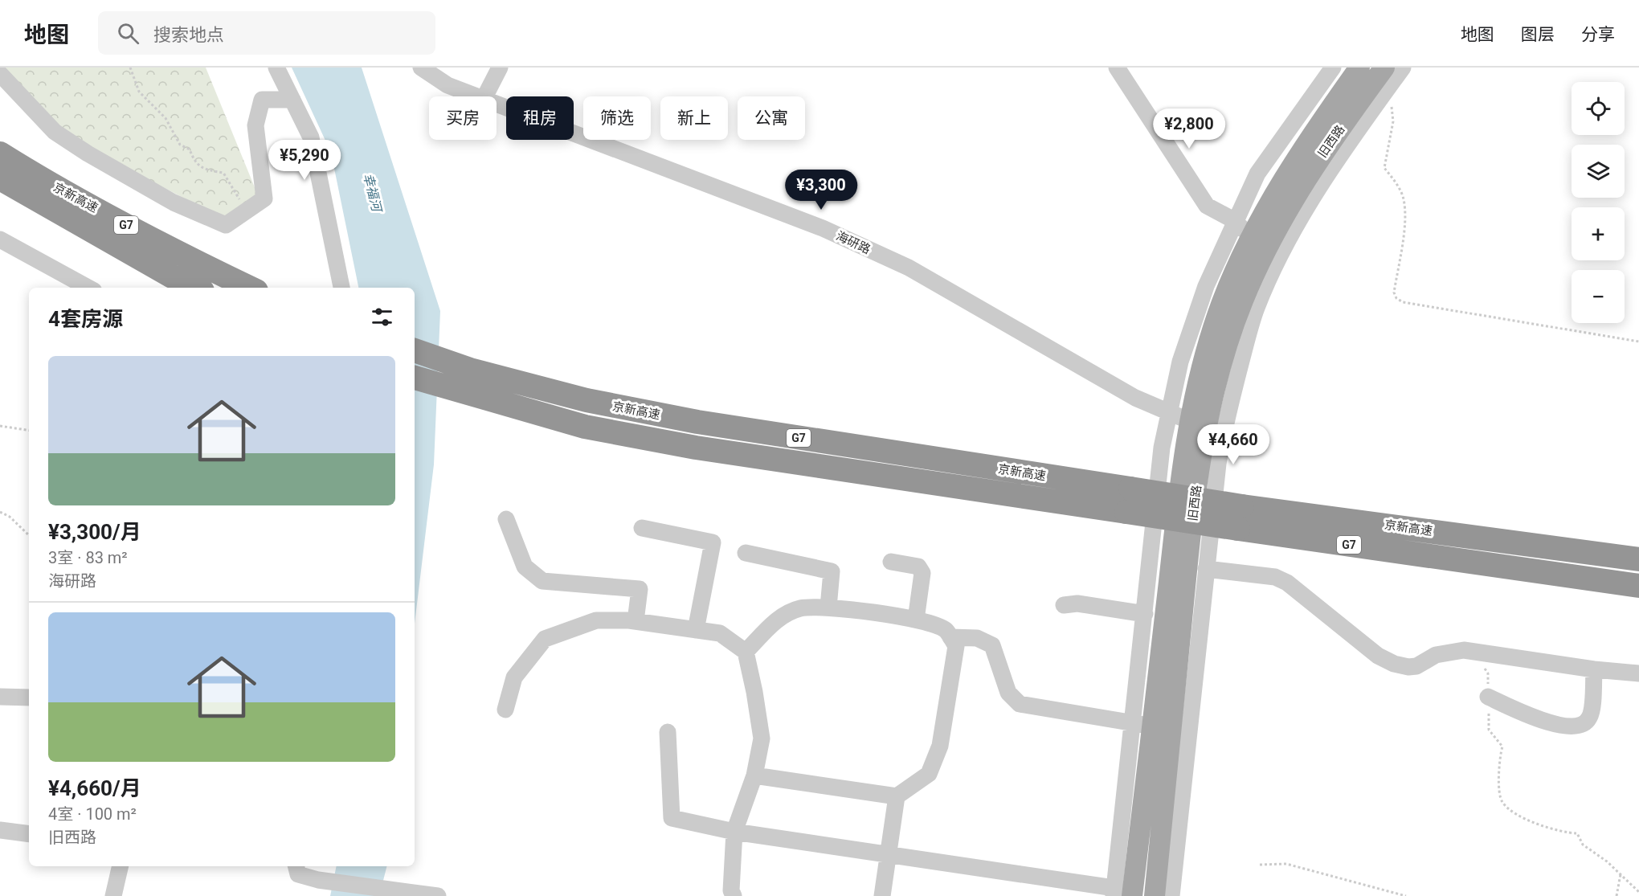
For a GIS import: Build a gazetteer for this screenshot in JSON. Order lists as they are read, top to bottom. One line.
{"streets":{"highway":["京新高速","G7"],"main road":["旧西路"],"street":["海研路"]},"crossings":[["旧西路","海研路"]],"water":["幸福河"],"page":{"header":"地图","search":"搜索地点","nav":["地图","图层","分享"],"map_buttons":["+","−"],"chip":["买房","租房","筛选","新上","公寓"],"price":["¥2,800","¥5,290","¥3,300","¥4,660"],"heading":"4套房源","list":[{"name":"¥3,300/月","note":"3室 · 83 m² · 海研路"},{"name":"¥4,660/月","note":"4室 · 100 m² · 旧西路"}]}}
